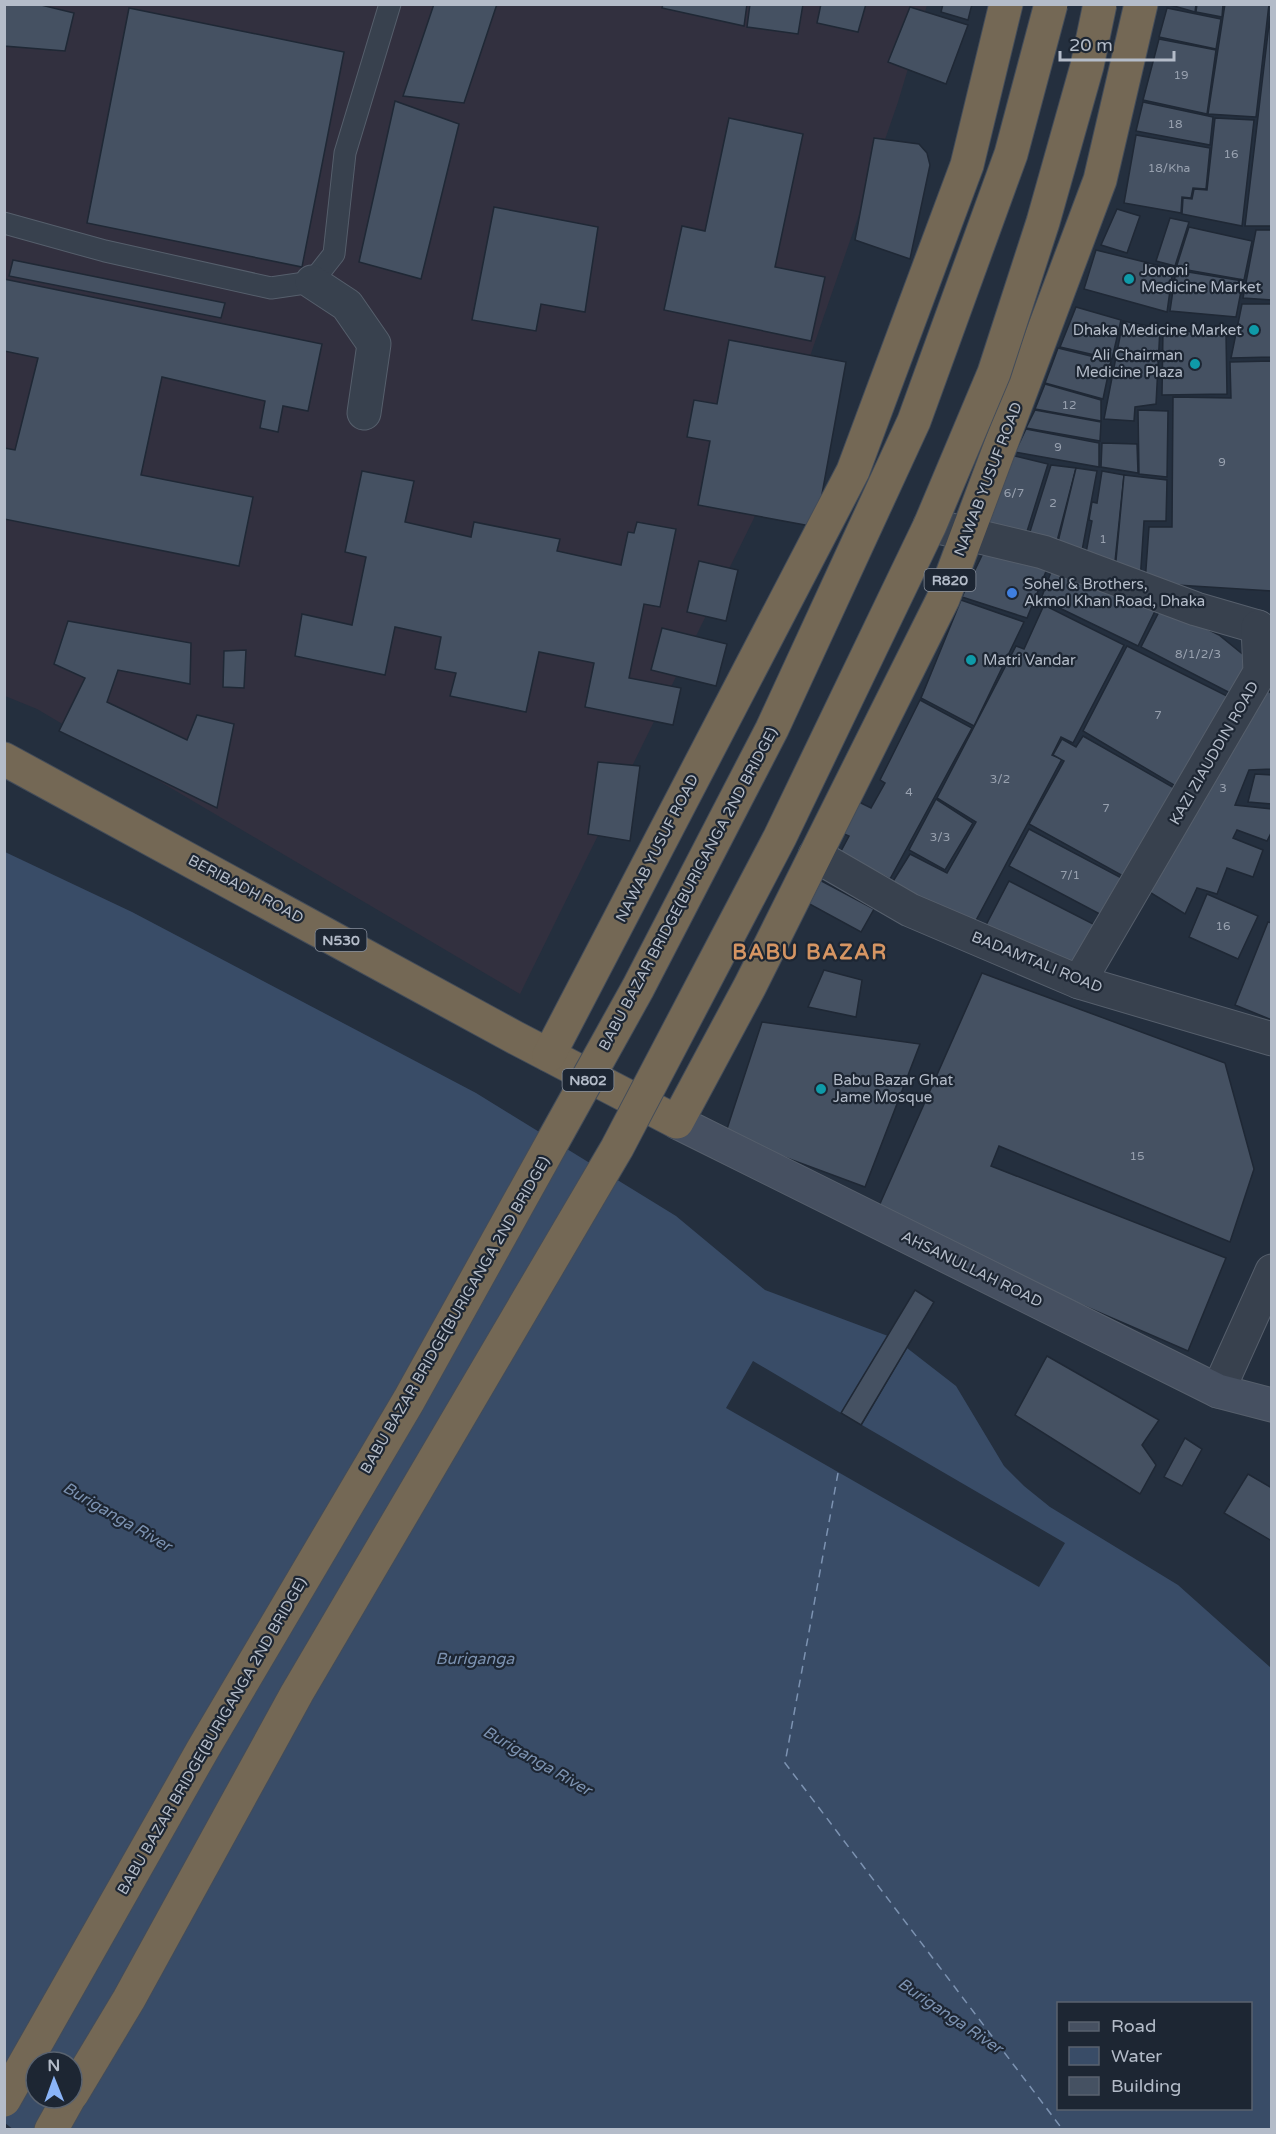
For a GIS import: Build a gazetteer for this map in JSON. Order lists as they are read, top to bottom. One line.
{"streets":{"highway":["NAWAB YUSUF ROAD","R820","BERIBADH ROAD","BABU BAZAR BRIDGE(BURIGANGA 2ND BRIDGE)","N530","N802"],"street":["KAZI ZIAUDDIN ROAD","BADAMTALI ROAD","AHSANULLAH ROAD"]},"crossings":[["NAWAB YUSUF ROAD","KAZI ZIAUDDIN ROAD"],["NAWAB YUSUF ROAD","BERIBADH ROAD"],["NAWAB YUSUF ROAD","BADAMTALI ROAD"],["NAWAB YUSUF ROAD","AHSANULLAH ROAD"],["KAZI ZIAUDDIN ROAD","BADAMTALI ROAD"],["BERIBADH ROAD","AHSANULLAH ROAD"]],"districts":["BABU BAZAR"],"water":["Buriganga River","Buriganga"],"places":["Jononi Medicine Market","Dhaka Medicine Market","Ali Chairman Medicine Plaza","Sohel & Brothers, Akmol Khan Road, Dhaka","Matri Vandar","Babu Bazar Ghat Jame Mosque"],"house_numbers":["19","18","16","18/Kha","12","9","9","6/7","2","1","8/1/2/3","7","3/2","3","4","7","3/3","7/1","16","15"],"legend":["Road","Water","Building"],"scale_bar":"20 m","north":"top"}
